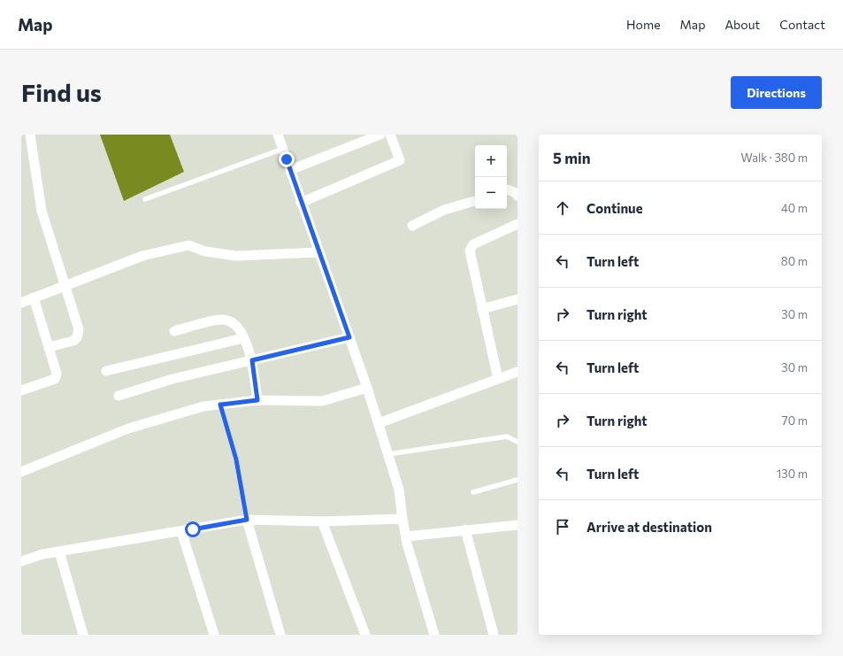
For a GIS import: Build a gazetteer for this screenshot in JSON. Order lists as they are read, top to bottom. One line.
{"page":{"header":"Map","nav":["Home","Map","About","Contact"],"buttons":"Directions","title":"Find us","heading":["5 min","Walk · 380 m"],"map_buttons":["+","−"],"list":[["Continue","40 m"],["Turn left","80 m"],["Turn right","30 m"],["Turn left","30 m"],["Turn right","70 m"],["Turn left","130 m"],"Arrive at destination"]}}
